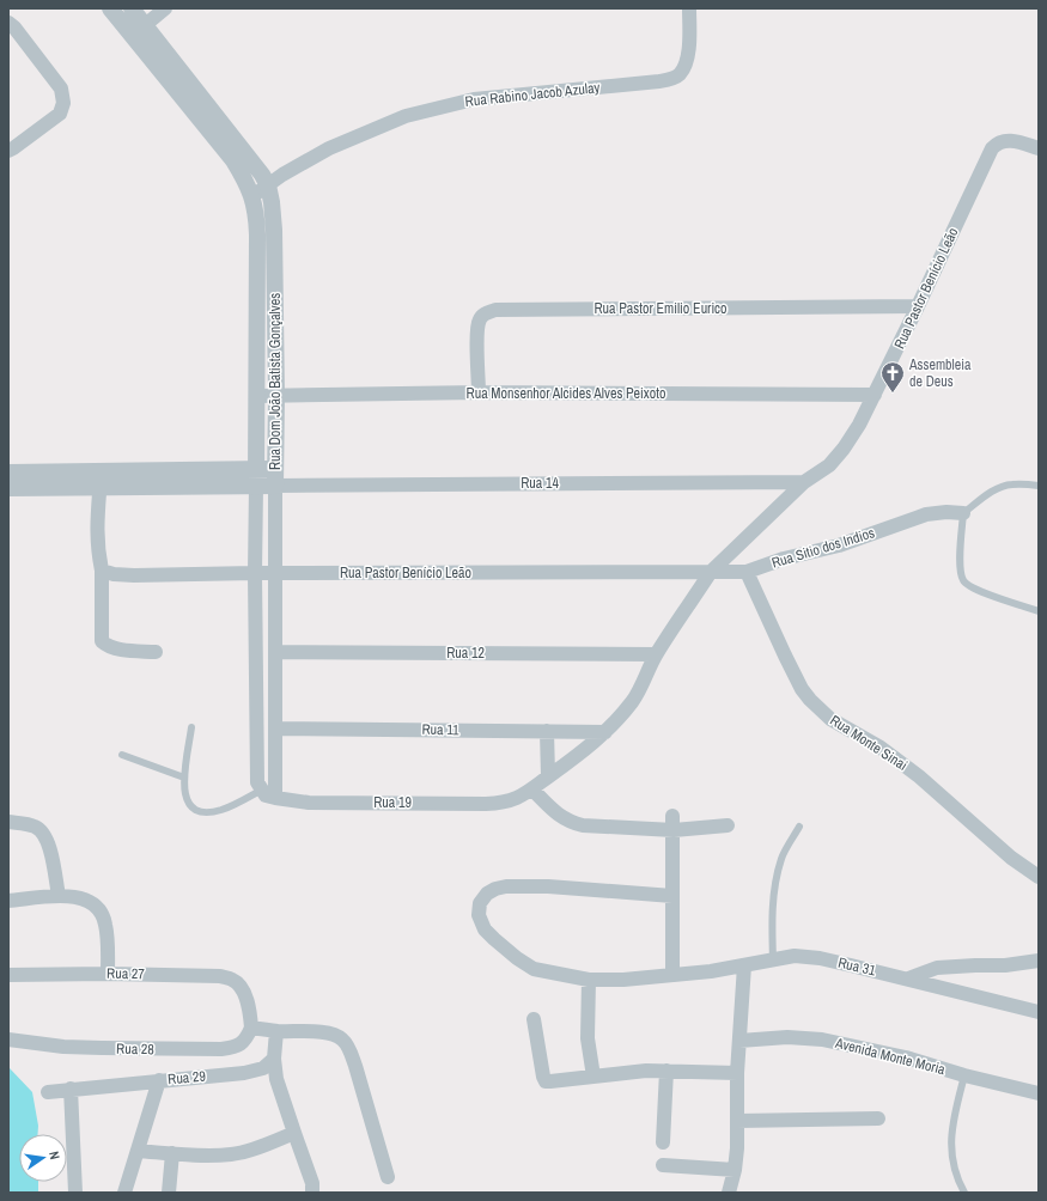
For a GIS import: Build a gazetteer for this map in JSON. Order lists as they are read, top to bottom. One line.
{"streets":{"street":["Rua Rabino Jacob Azulay","Rua Pastor Benício Leão","Rua Pastor Emilio Eurico","Rua Dom João Batista Gonçalves","Rua Monsenhor Alcides Alves Peixoto","Rua 14","Rua Sitio dos Indios","Rua 12","Rua 11","Rua Monte Sinai","Rua 19","Rua 31","Rua 27","Rua 28","Avenida Monte Moria","Rua 29"]},"crossings":[["Rua Rabino Jacob Azulay","Rua Dom João Batista Gonçalves"],["Rua Pastor Benício Leão","Rua Pastor Emilio Eurico"],["Rua Pastor Benício Leão","Rua Dom João Batista Gonçalves"],["Rua Pastor Benício Leão","Rua Monsenhor Alcides Alves Peixoto"],["Rua Pastor Benício Leão","Rua 14"],["Rua Pastor Benício Leão","Rua Sitio dos Indios"],["Rua Pastor Benício Leão","Rua 12"],["Rua Pastor Benício Leão","Rua 11"],["Rua Pastor Benício Leão","Rua 19"],["Rua Pastor Emilio Eurico","Rua Monsenhor Alcides Alves Peixoto"],["Rua Dom João Batista Gonçalves","Rua Monsenhor Alcides Alves Peixoto"],["Rua Dom João Batista Gonçalves","Rua 14"],["Rua Dom João Batista Gonçalves","Rua 12"],["Rua Dom João Batista Gonçalves","Rua 11"],["Rua Dom João Batista Gonçalves","Rua 19"],["Rua Sitio dos Indios","Rua Monte Sinai"],["Rua 27","Rua 28"]],"places":{"church":["Assembleia de Deus"]},"north":"right"}
